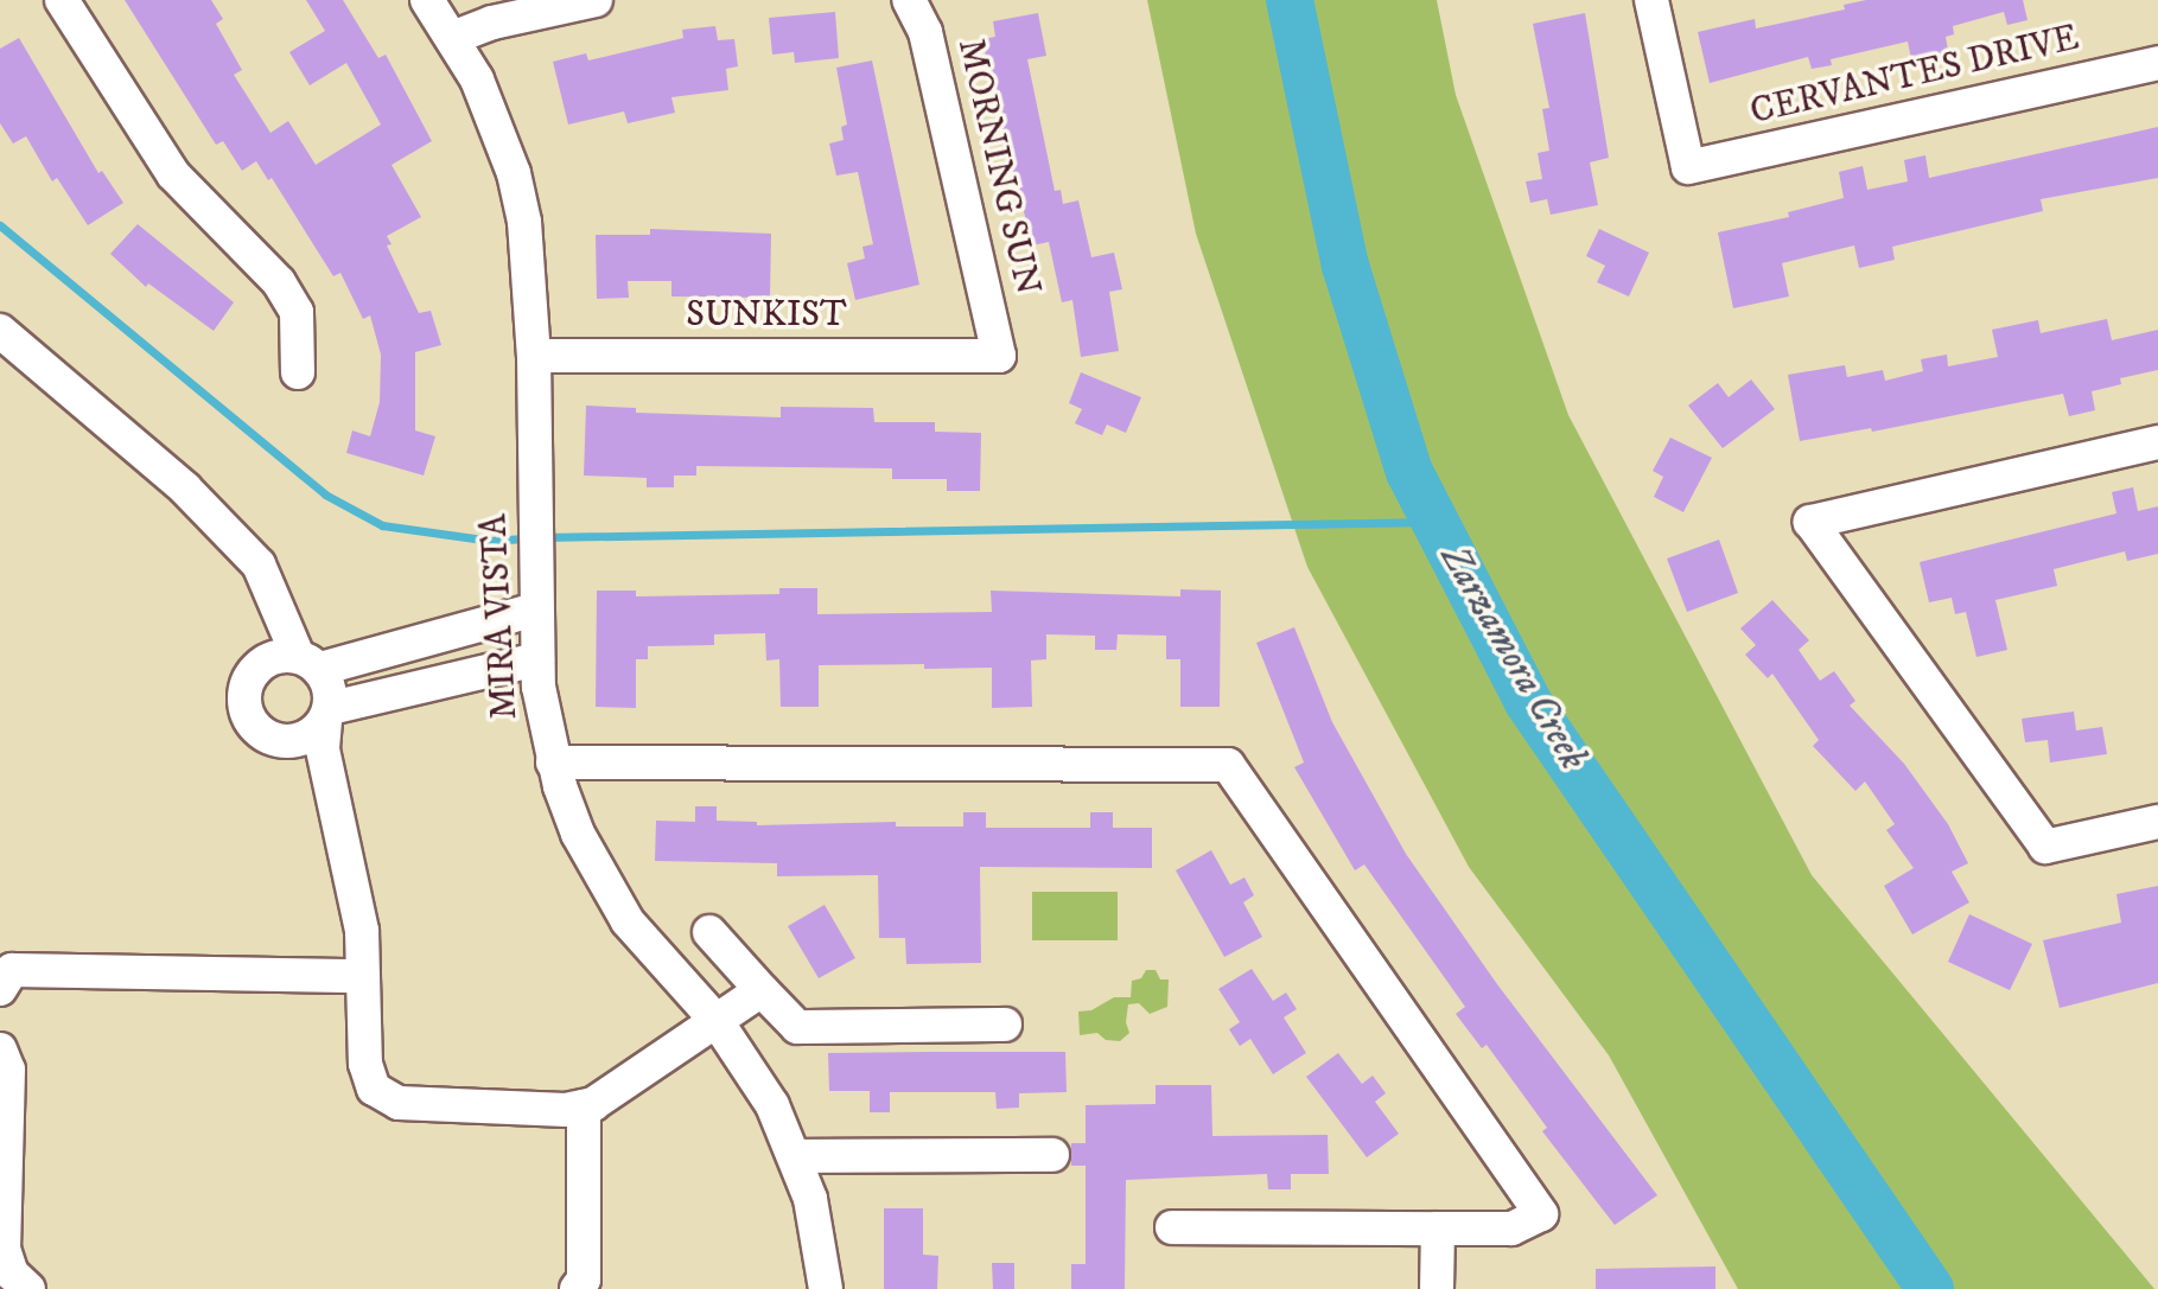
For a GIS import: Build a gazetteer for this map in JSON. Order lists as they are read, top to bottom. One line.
{"streets":{"street":["CERVANTES DRIVE","MORNING SUN","SUNKIST","MIRA VISTA"]},"crossings":[["MORNING SUN","SUNKIST"],["SUNKIST","MIRA VISTA"]],"water":["Zarzamora Creek"]}
